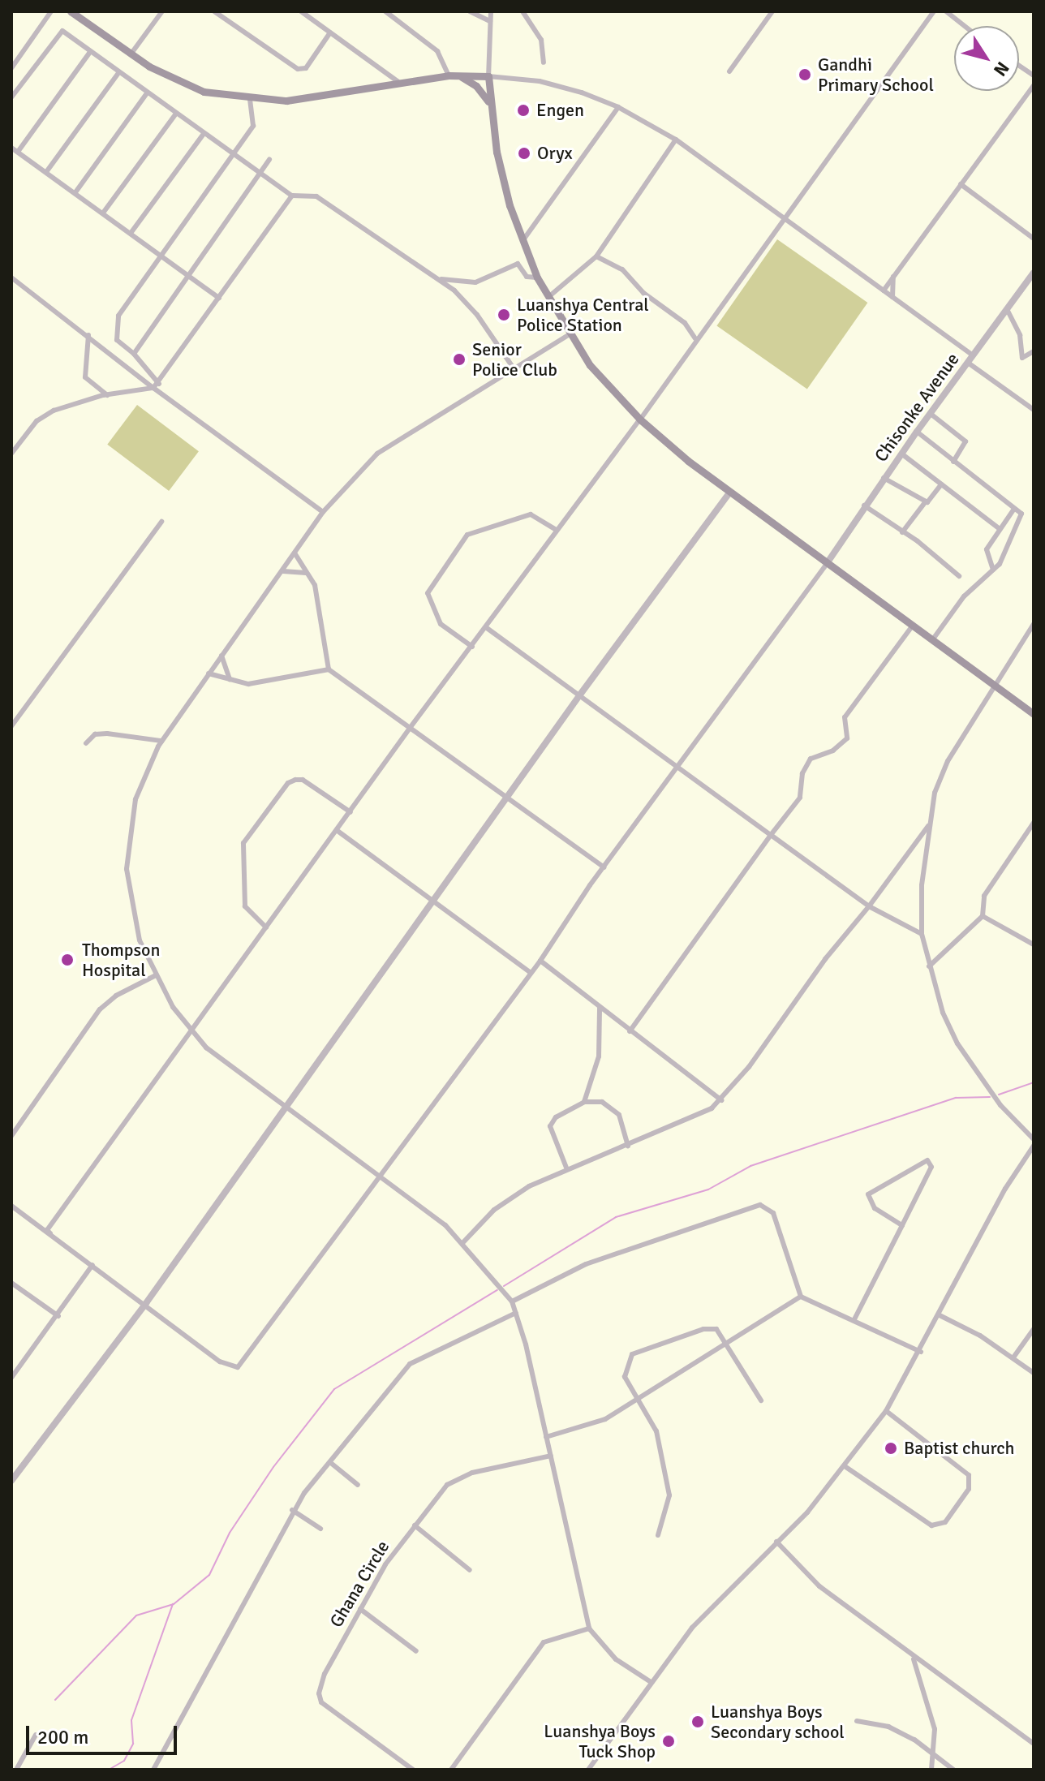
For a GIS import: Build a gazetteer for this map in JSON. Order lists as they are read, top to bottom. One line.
{"streets":{"street":["Chisonke Avenue","Ghana Circle"]},"places":["Gandhi Primary School","Engen","Oryx","Luanshya Central Police Station","Senior Police Club","Thompson Hospital","Baptist church","Luanshya Boys Secondary school","Luanshya Boys Tuck Shop"],"scale_bar":"200 m","north":"bottom right"}
